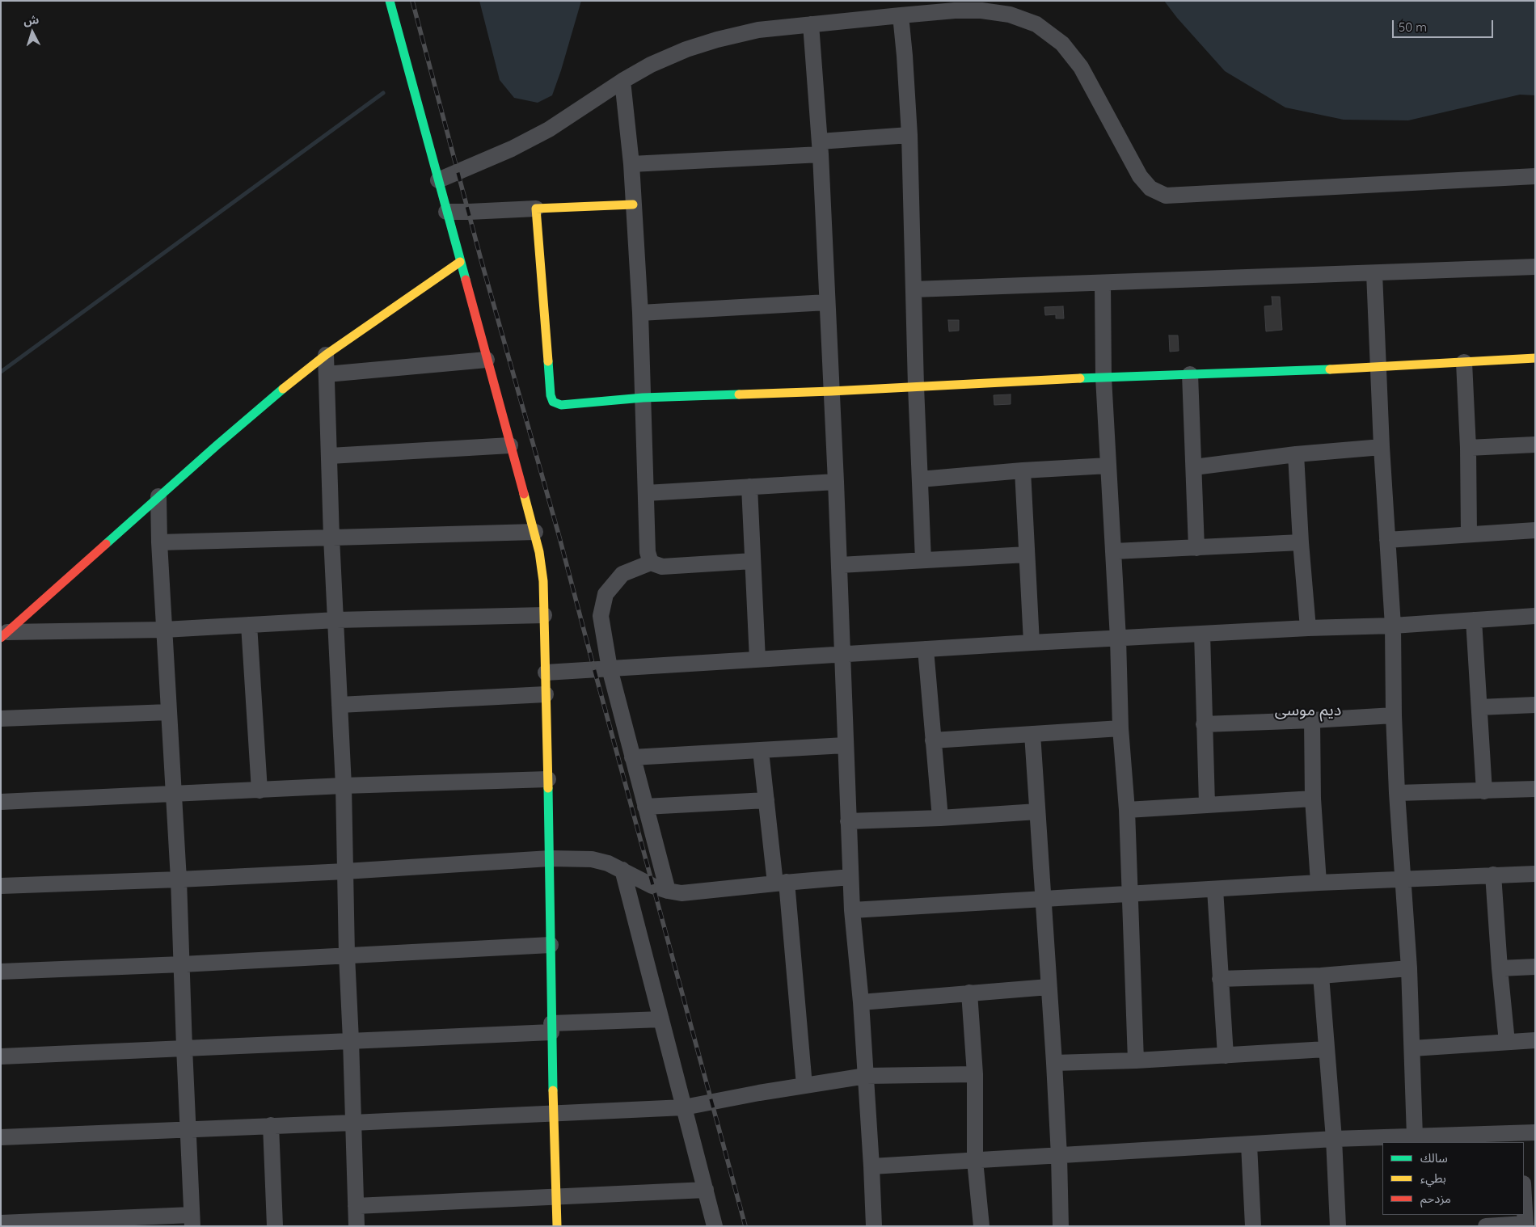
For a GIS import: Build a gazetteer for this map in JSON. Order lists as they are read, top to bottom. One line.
{"districts":["ديم موسى"],"legend":["سالك","بطيء","مزدحم"],"scale_bar":"50 m","north":"top"}
